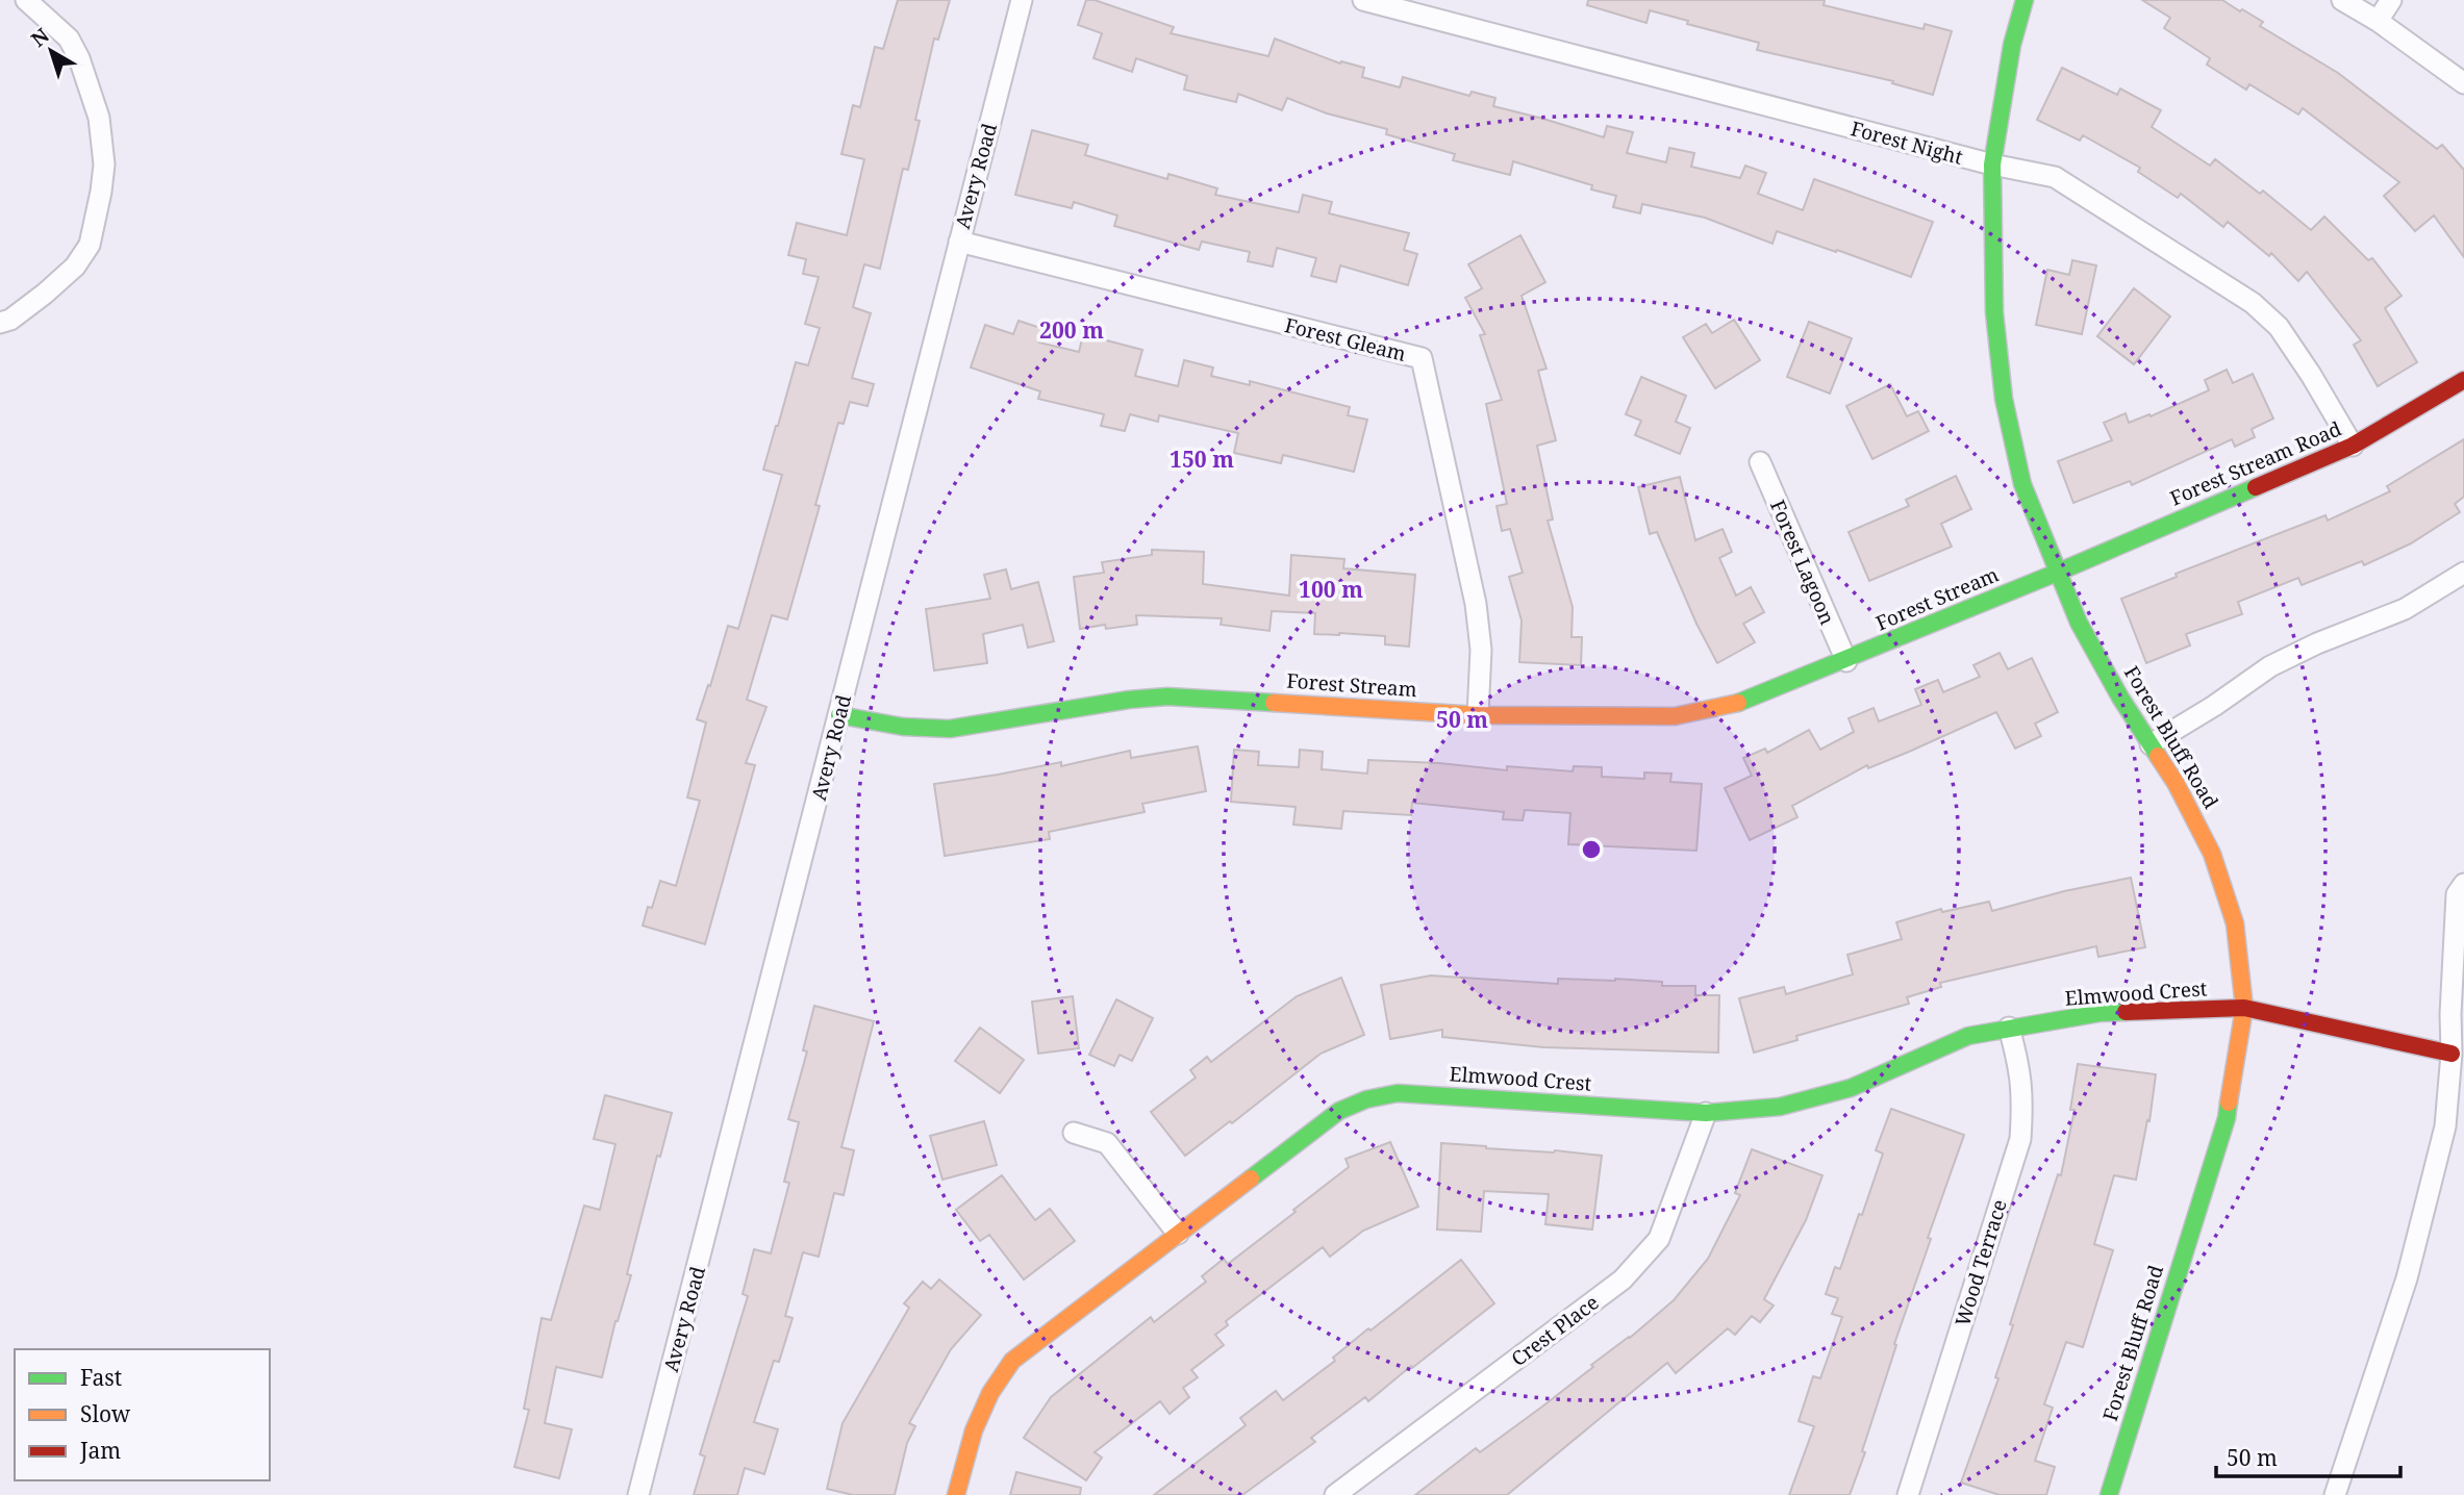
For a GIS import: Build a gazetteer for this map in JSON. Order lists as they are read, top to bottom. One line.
{"streets":{"street":["Forest Night","Avery Road","Forest Gleam","Forest Stream Road","Forest Lagoon","Forest Stream","Forest Bluff Road","Elmwood Crest","Wood Terrace","Crest Place"]},"crossings":[["Forest Night","Forest Stream Road"],["Forest Night","Forest Bluff Road"],["Avery Road","Forest Gleam"],["Avery Road","Forest Stream"],["Forest Gleam","Forest Stream"],["Forest Stream Road","Forest Stream"],["Forest Stream Road","Forest Bluff Road"],["Forest Lagoon","Forest Stream"],["Forest Stream","Forest Bluff Road"],["Forest Bluff Road","Elmwood Crest"],["Elmwood Crest","Wood Terrace"],["Elmwood Crest","Crest Place"]],"legend":["Fast","Slow","Jam"],"scale_bar":"50 m","north":"top left","rings":["200 m","150 m","100 m","50 m"]}
